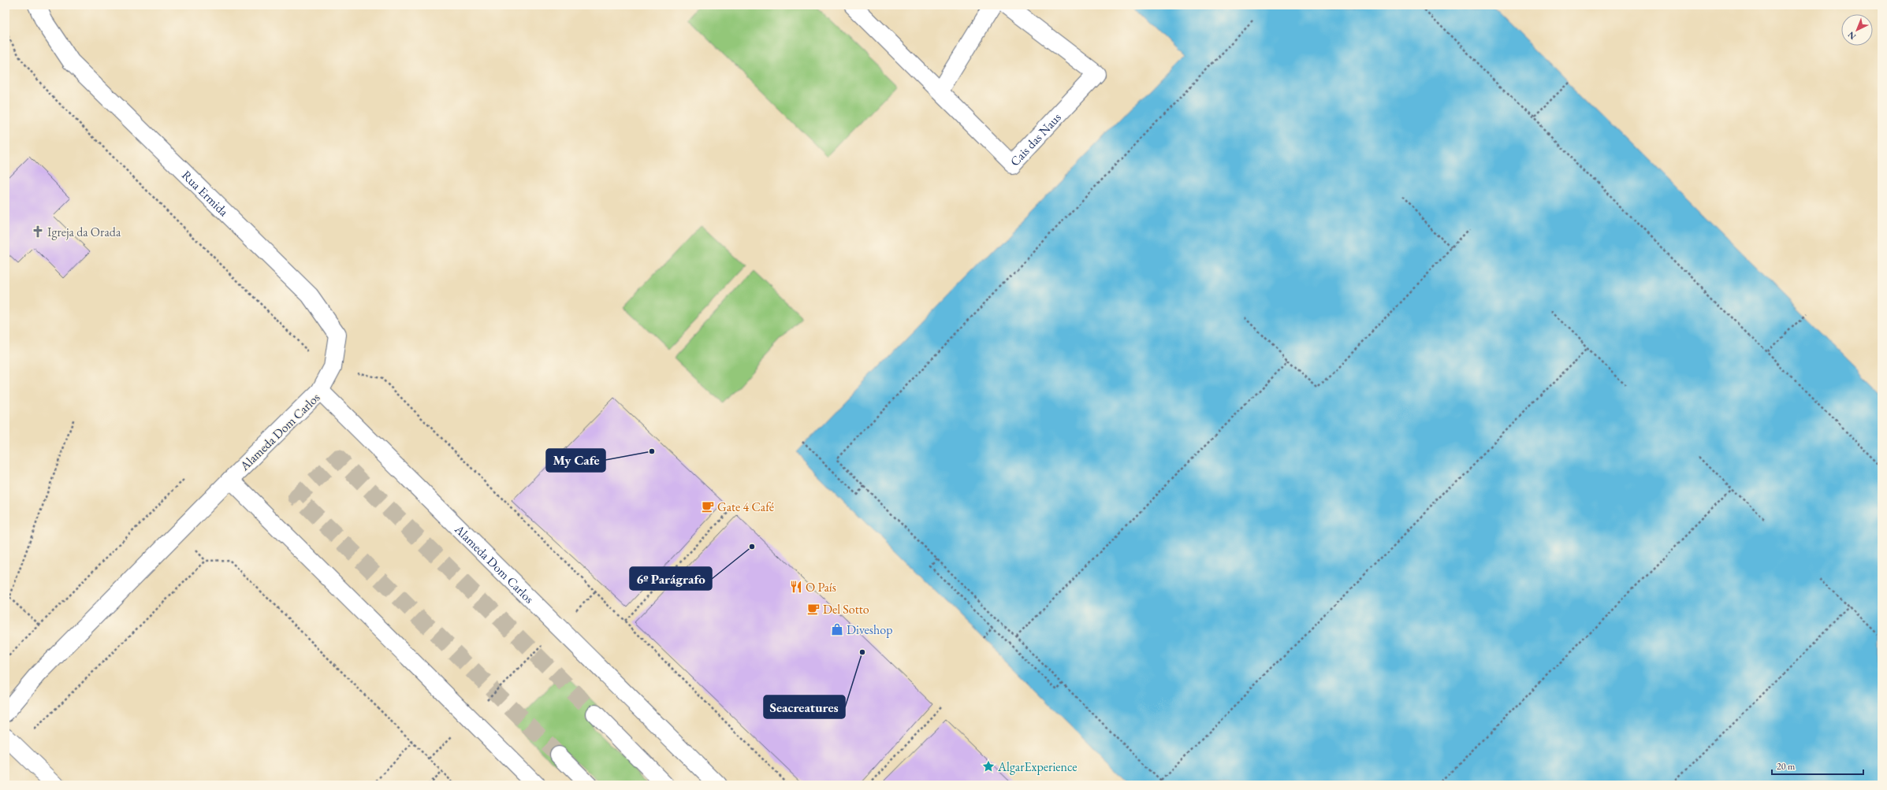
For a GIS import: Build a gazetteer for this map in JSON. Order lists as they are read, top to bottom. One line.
{"streets":{"street":["Cais das Naus","Rua Ermida","Alameda Dom Carlos"]},"crossings":[["Rua Ermida","Alameda Dom Carlos"]],"places":{"church":["Igreja da Orada"],"other":["My Cafe","6º Parágrafo","Seacreatures"],"cafe":["Gate 4 Café","Del Sotto"],"restaurant":["O País"],"shop":["Diveshop"],"place":["AlgarExperience"]},"scale_bar":"20 m","north":"bottom left"}
